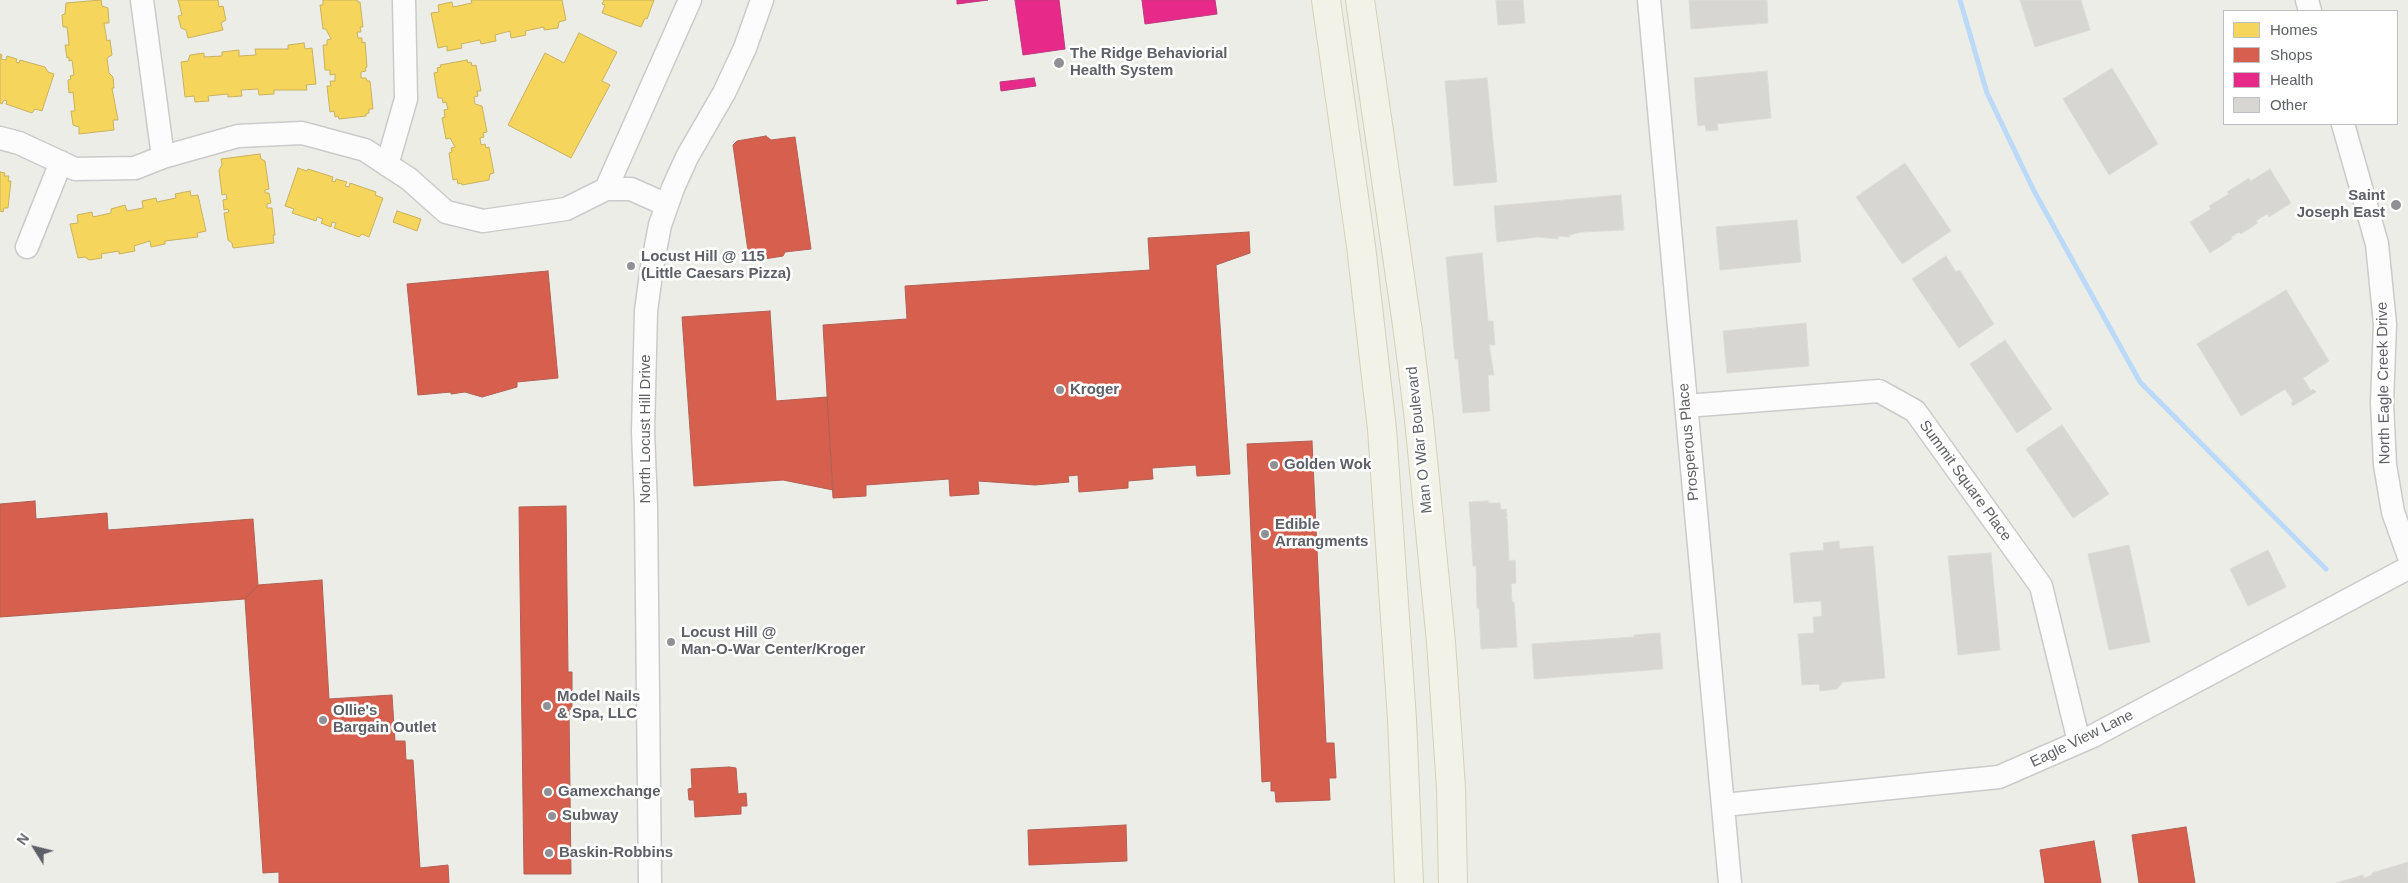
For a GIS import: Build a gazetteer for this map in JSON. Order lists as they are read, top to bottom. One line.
{"streets":{"main road":["Man O War Boulevard"],"street":["North Eagle Creek Drive","North Locust Hill Drive","Prosperous Place","Summit Square Place","Eagle View Lane"]},"crossings":[["Prosperous Place","Summit Square Place"],["Prosperous Place","Eagle View Lane"],["Summit Square Place","Eagle View Lane"]],"places":["The Ridge Behaviorial Health System","Saint Joseph East","Locust Hill @ 115 (Little Caesars Pizza)","Kroger","Golden Wok","Edible Arrangments","Locust Hill @ Man-O-War Center/Kroger","Model Nails & Spa, LLC","Ollie's Bargain Outlet","Gamexchange","Subway","Baskin-Robbins"],"legend":["Homes","Shops","Health","Other"],"north":"top left"}
